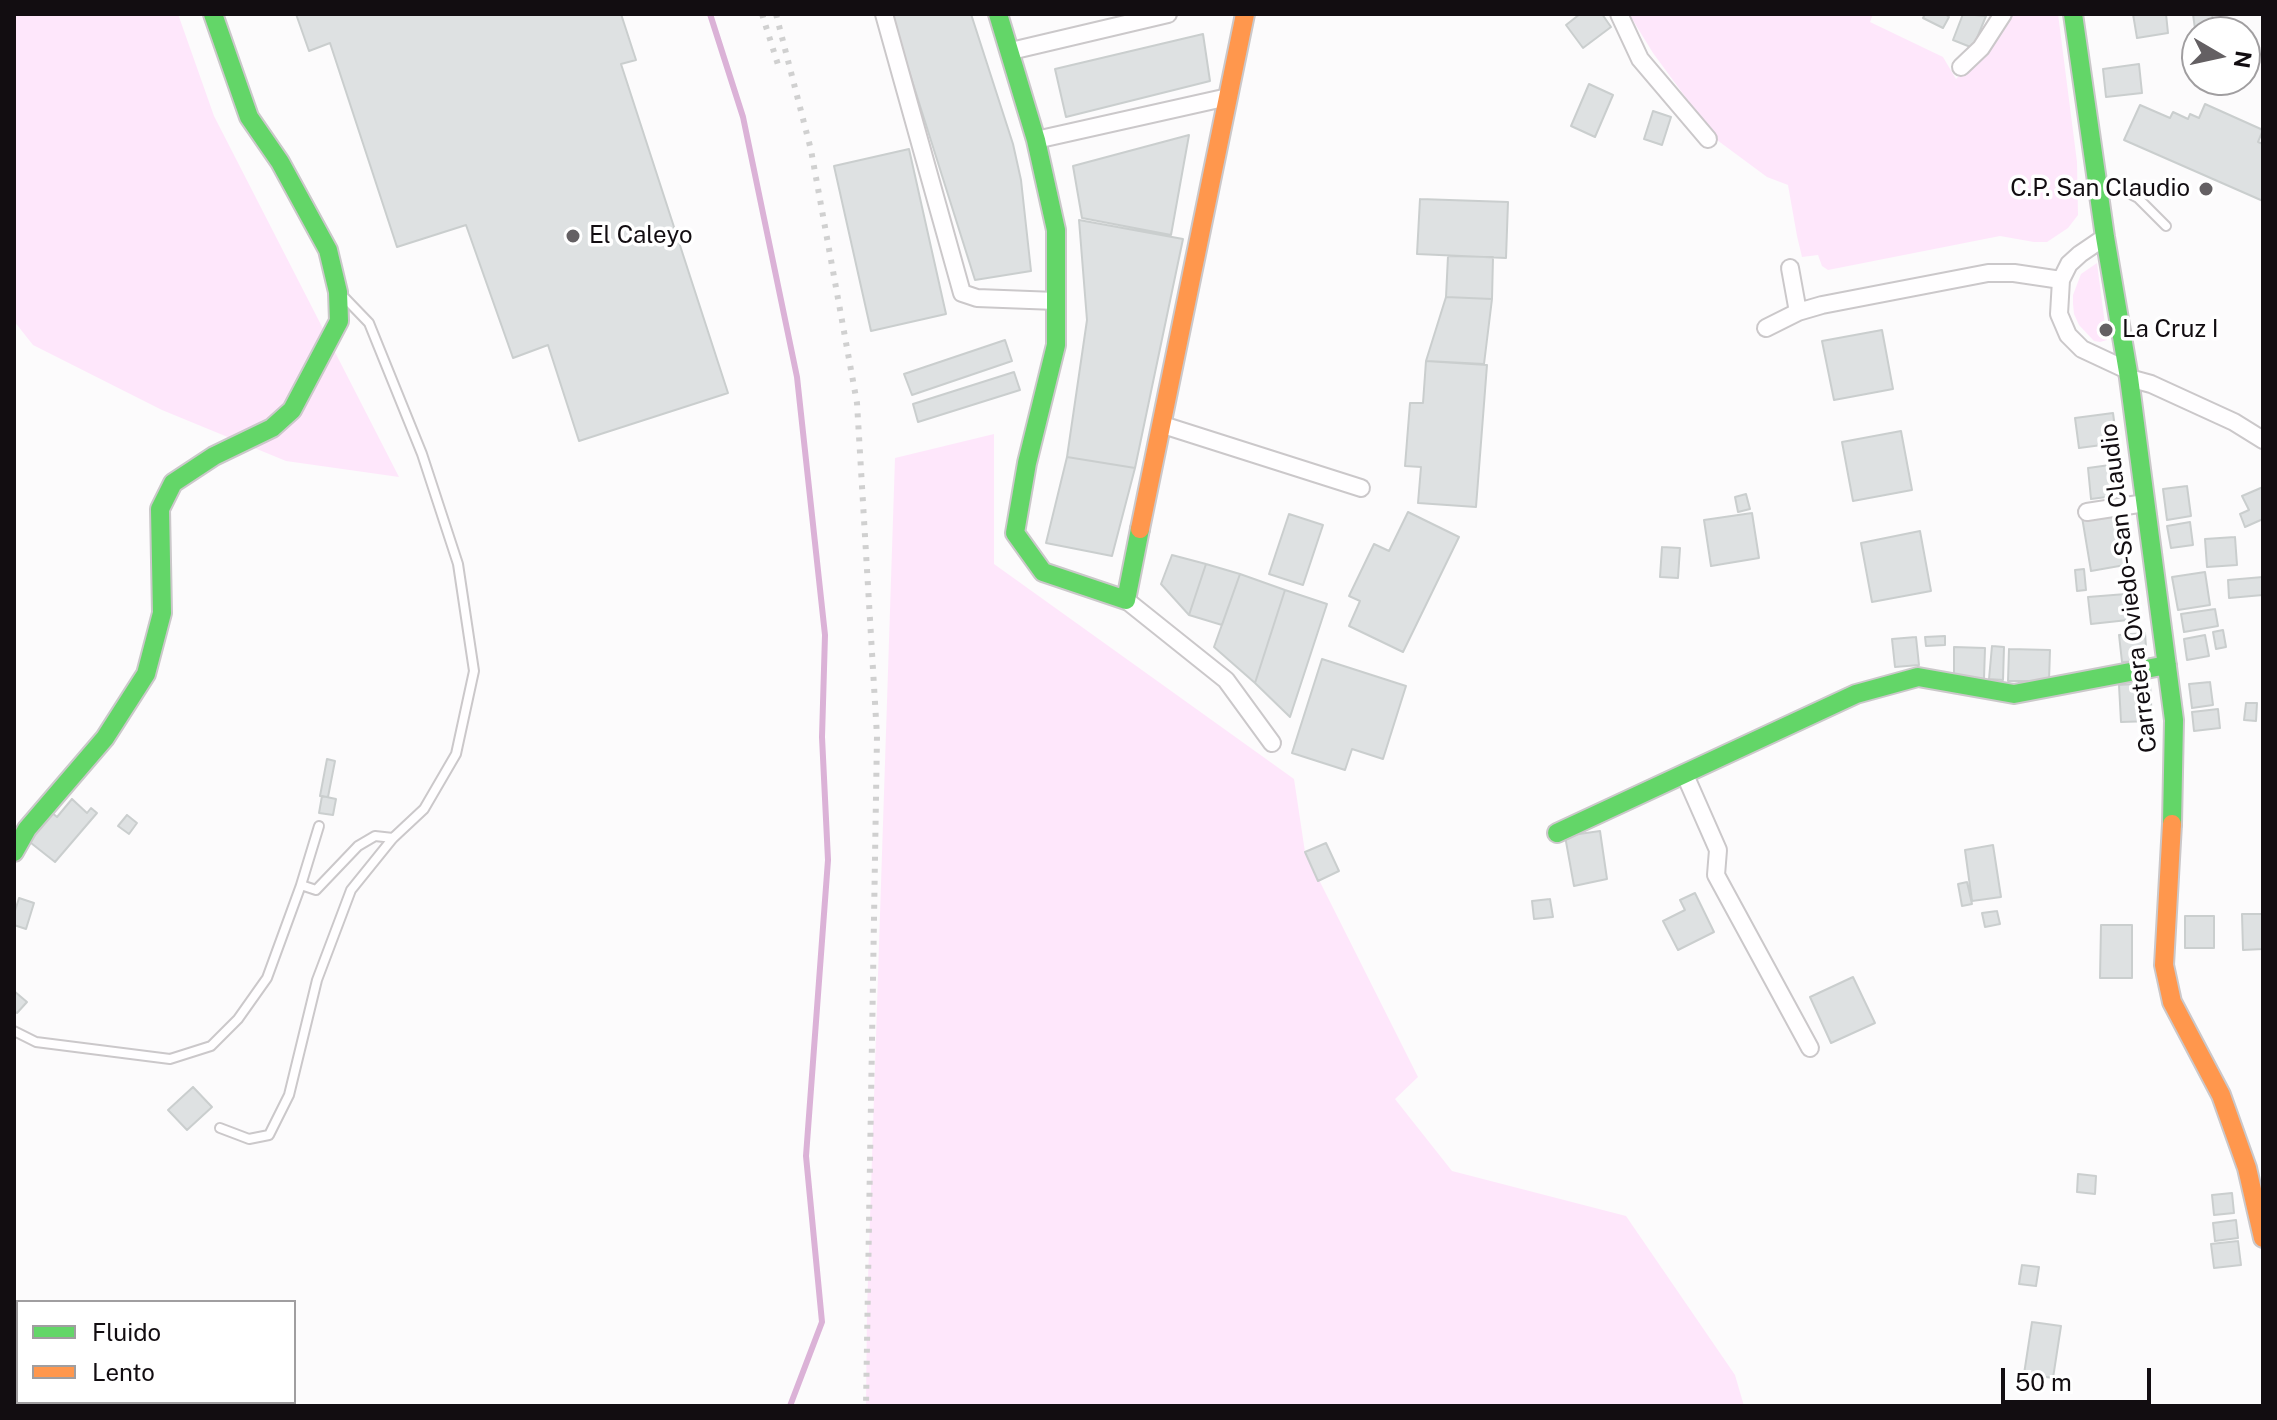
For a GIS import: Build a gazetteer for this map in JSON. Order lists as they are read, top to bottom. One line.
{"streets":{"street":["Carretera Oviedo-San Claudio"]},"places":["C.P. San Claudio","El Caleyo","La Cruz I"],"legend":["Fluido","Lento"],"scale_bar":"50 m","north":"right"}
